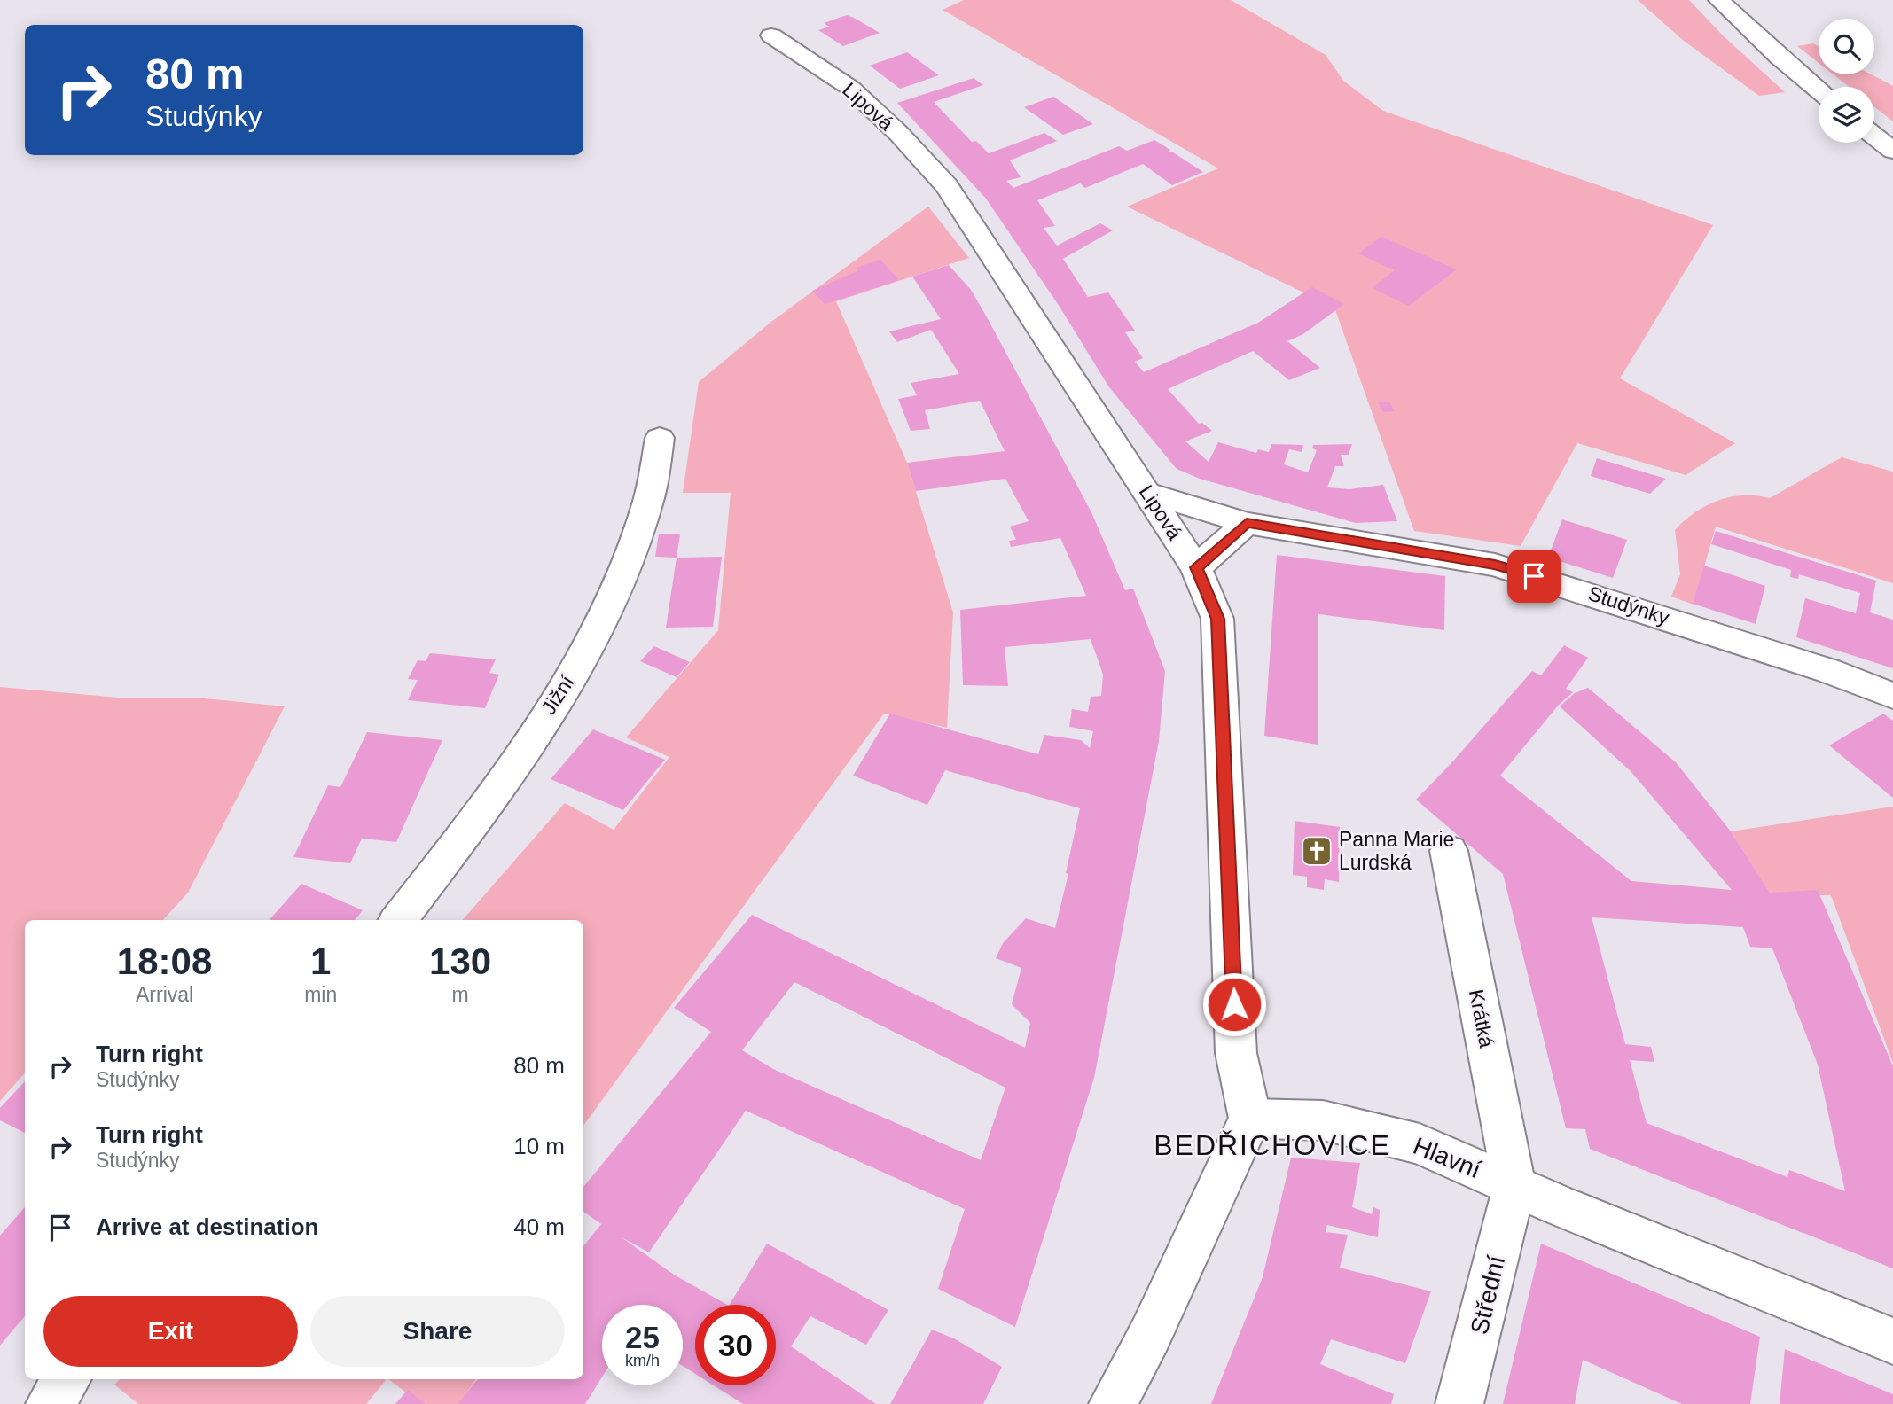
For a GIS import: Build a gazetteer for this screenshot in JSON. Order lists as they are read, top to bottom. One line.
{"streets":{"street":["Lipová","Studýnky","Jižní","Krátká","Hlavní","Střední"]},"crossings":[["Lipová","Studýnky"],["Lipová","Hlavní"],["Krátká","Hlavní"],["Krátká","Střední"],["Hlavní","Střední"]],"districts":["BEDŘICHOVICE"],"places":{"church":["Panna Marie Lurdská"]},"page":{"turn":["80 m","Studýnky"],"eta":["18:08","Arrival","1","min","130","m"],"list":[{"name":"Turn right","note":"Studýnky","value":"80 m"},{"name":"Turn right","note":"Studýnky","value":"10 m"},{"name":"Arrive at destination","value":"40 m"}],"buttons":["Exit","Share"],"speed":"25 km/h","limit":"30"}}
